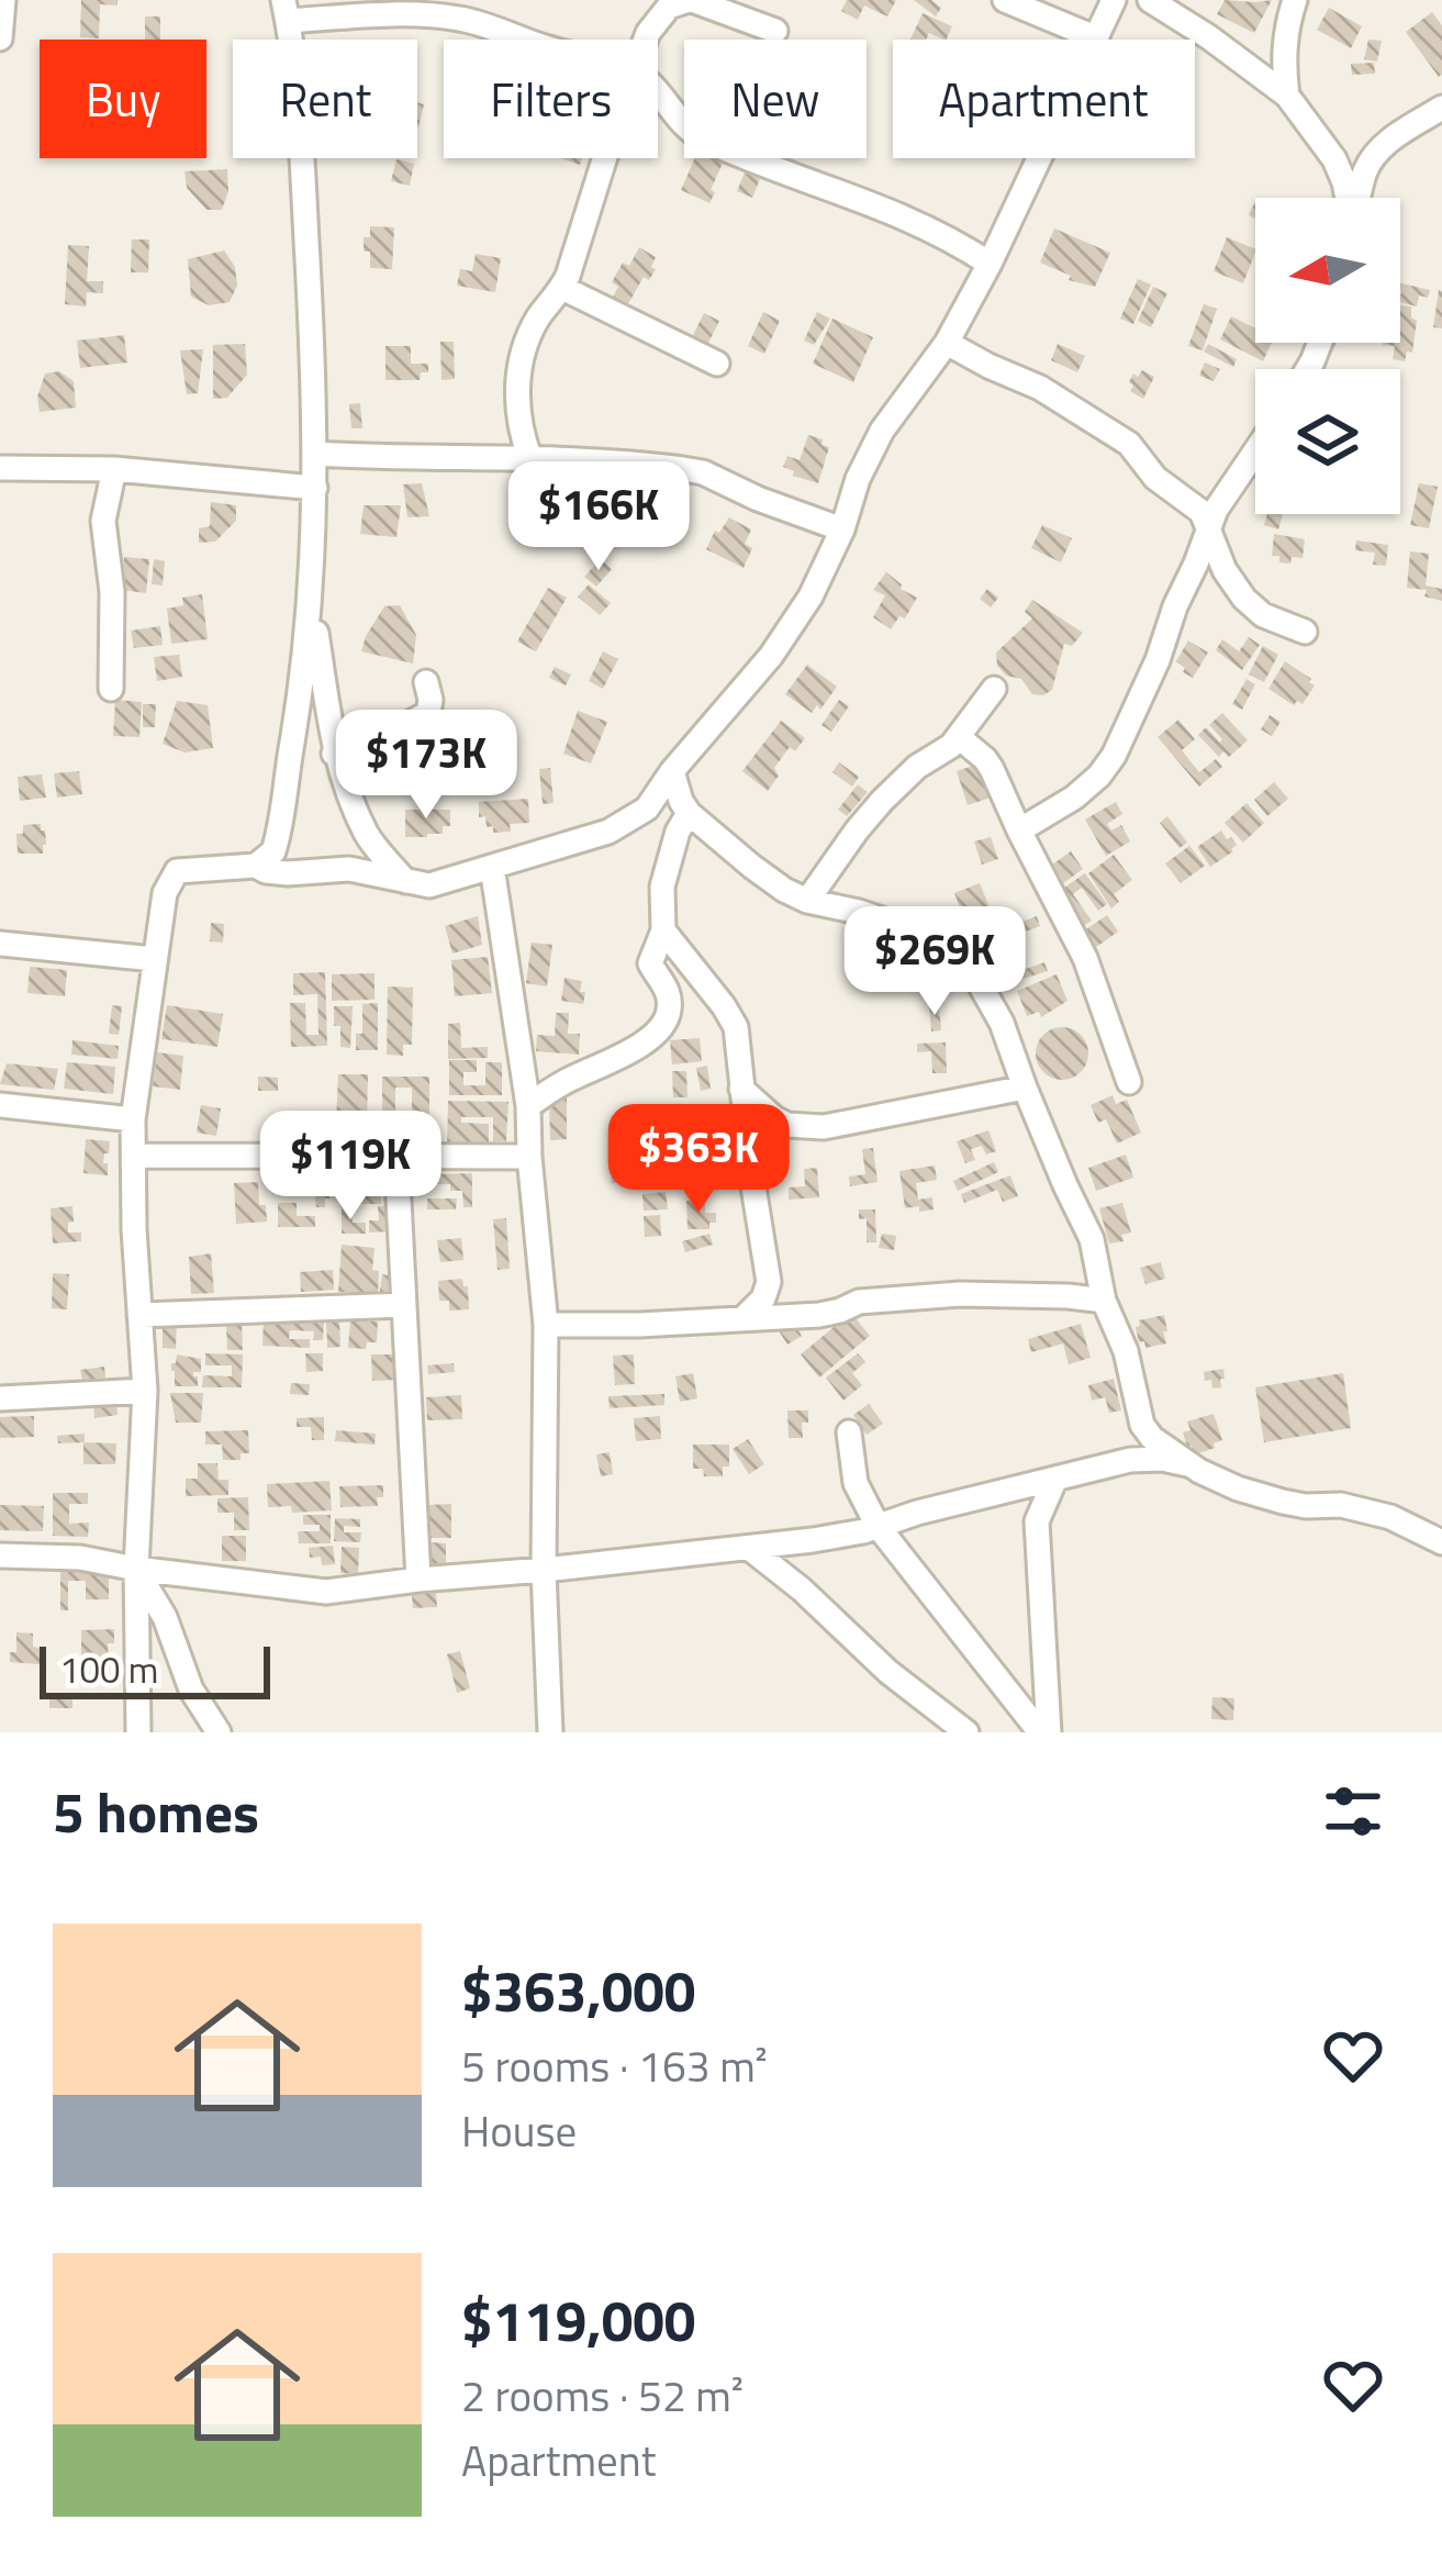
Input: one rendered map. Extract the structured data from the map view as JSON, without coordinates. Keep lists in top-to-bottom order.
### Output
{
  "scale_bar": "100 m",
  "north": "left",
  "page": {
    "chip": [
      "Buy",
      "Rent",
      "Filters",
      "New",
      "Apartment"
    ],
    "price": [
      "$166K",
      "$173K",
      "$269K",
      "$363K",
      "$119K"
    ],
    "scale": "100 m",
    "heading": "5 homes",
    "list": [
      {
        "name": "$363,000",
        "note": "5 rooms · 163 m² · House"
      },
      {
        "name": "$119,000",
        "note": "2 rooms · 52 m² · Apartment"
      }
    ]
  }
}
